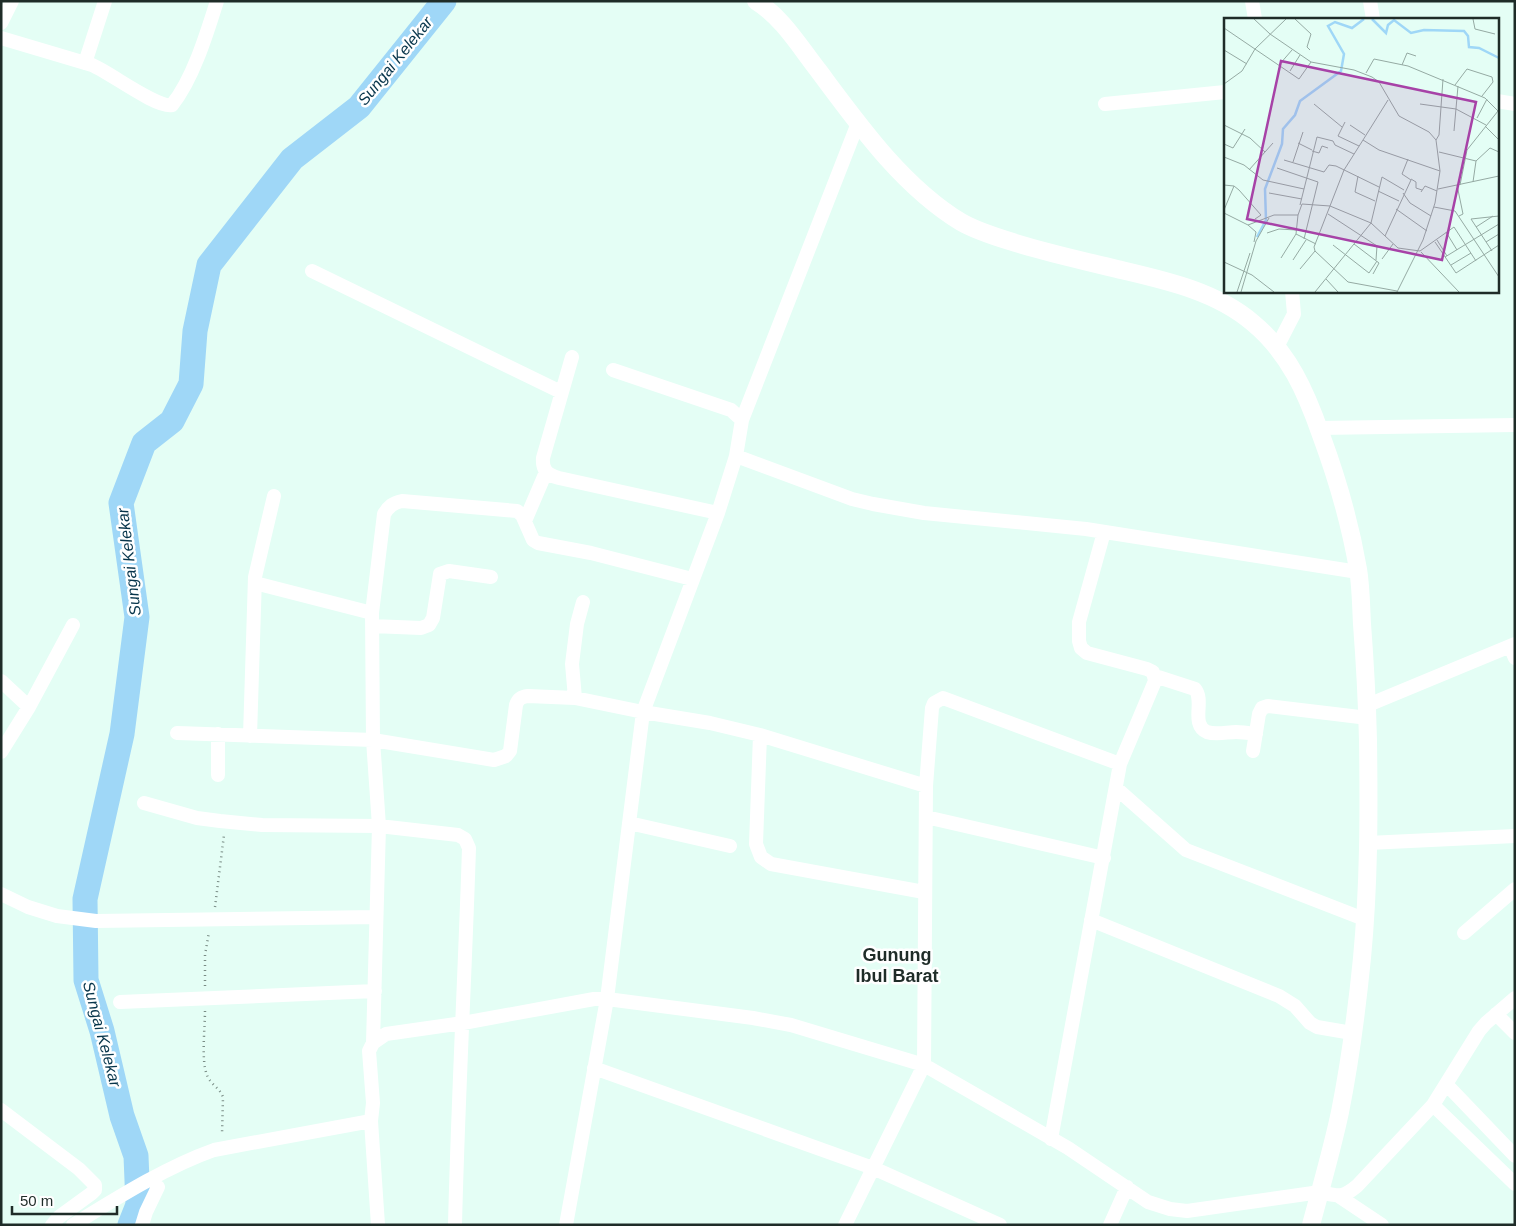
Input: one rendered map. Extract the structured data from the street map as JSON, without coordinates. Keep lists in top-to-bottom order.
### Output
{
  "districts": ["Gunung Ibul Barat"],
  "water": ["Sungai Kelekar"],
  "scale_bar": "50 m"
}
